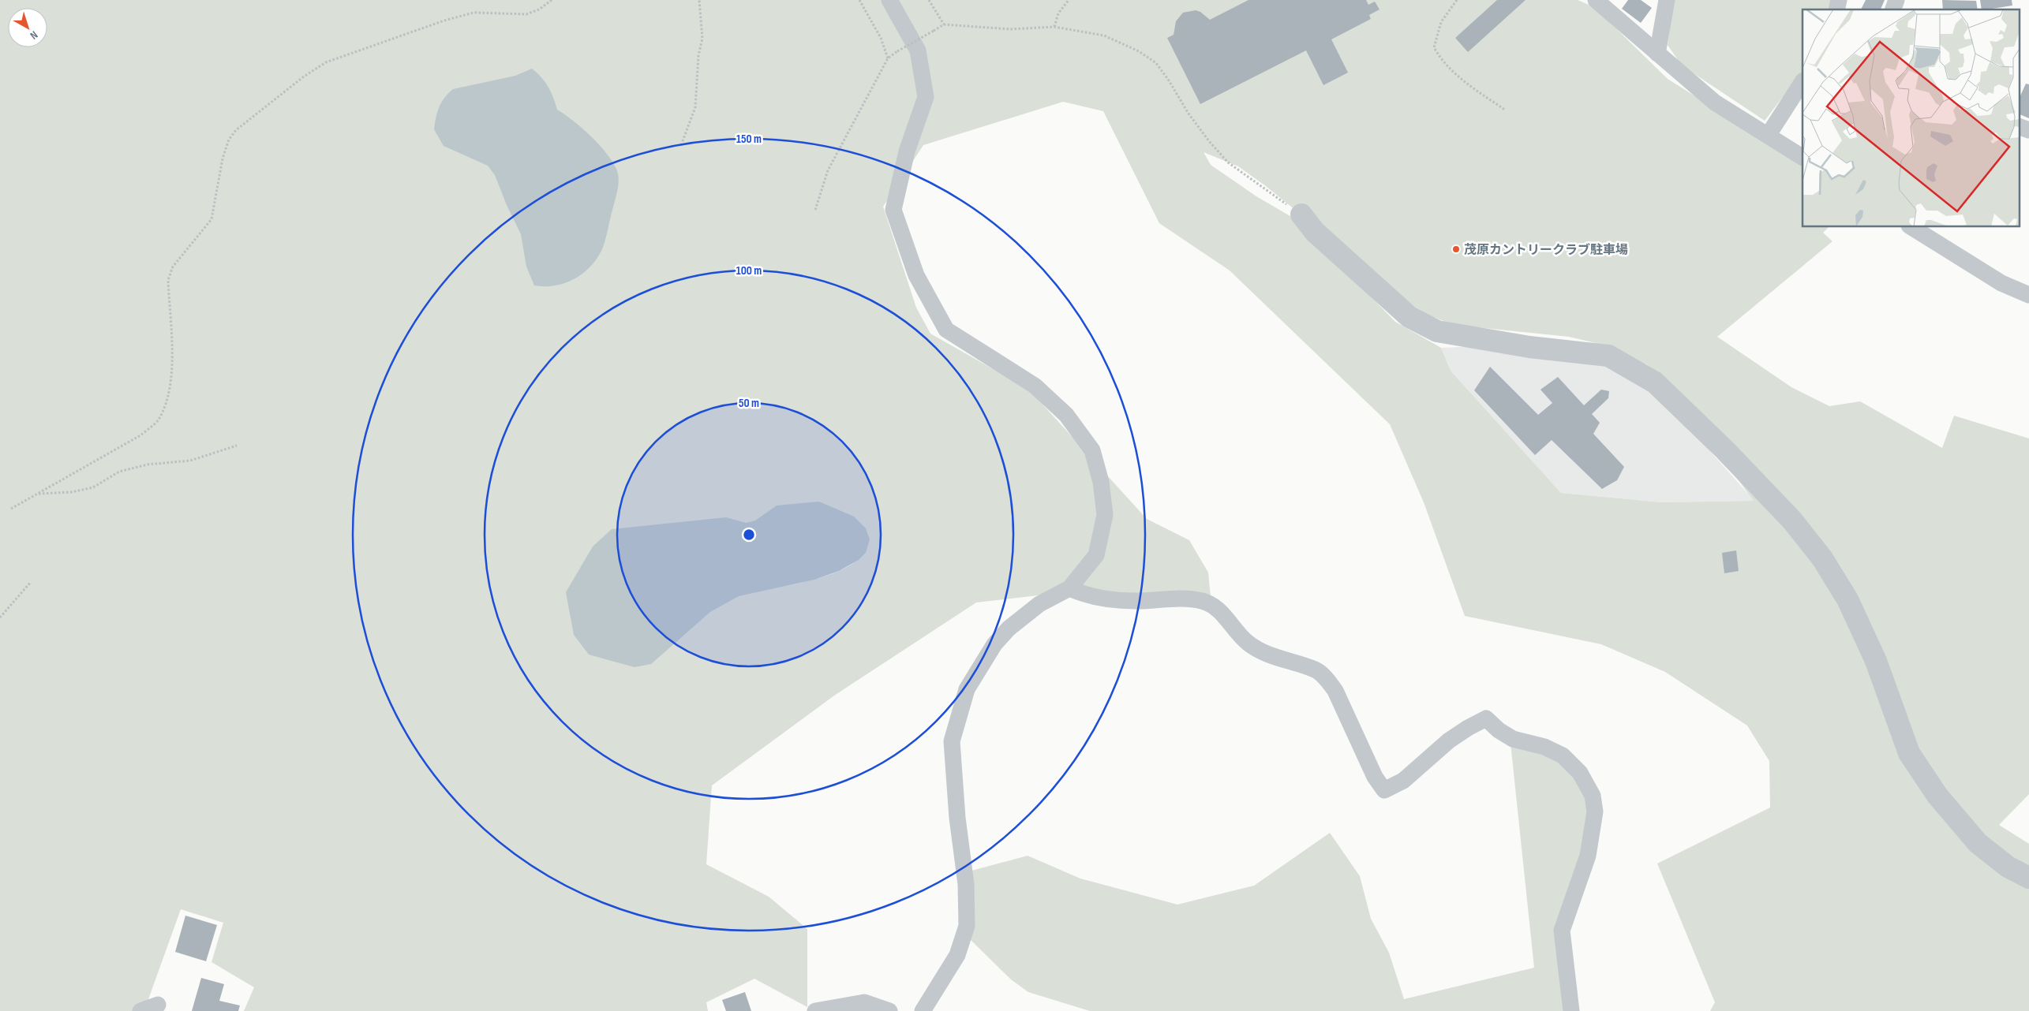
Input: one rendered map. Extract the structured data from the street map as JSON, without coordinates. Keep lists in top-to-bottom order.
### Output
{
  "places": ["茂原カントリークラブ駐車場"],
  "north": "bottom right",
  "rings": ["150 m", "100 m", "50 m"]
}
